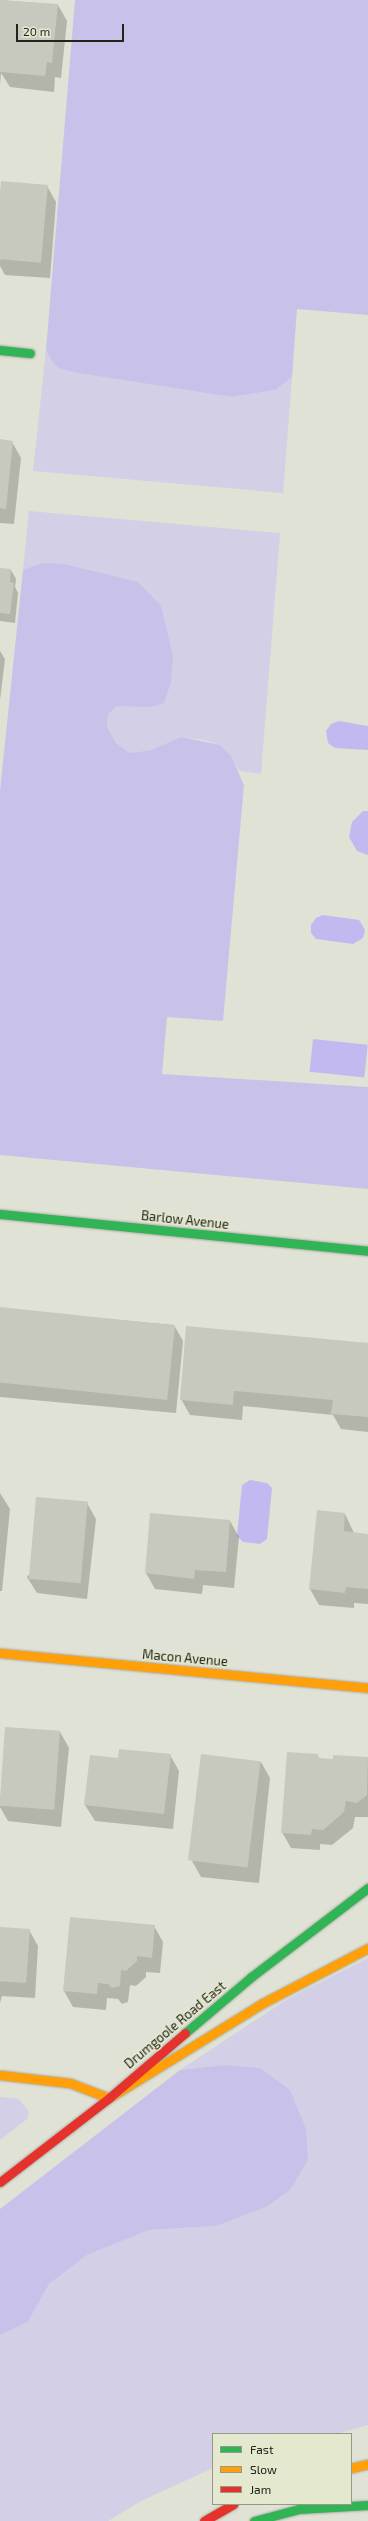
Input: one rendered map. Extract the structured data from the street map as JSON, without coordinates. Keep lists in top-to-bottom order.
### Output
{
  "streets": {
    "main road": ["Barlow Avenue", "Macon Avenue", "Drumgoole Road East"]
  },
  "legend": ["Fast", "Slow", "Jam"],
  "scale_bar": "20 m"
}
